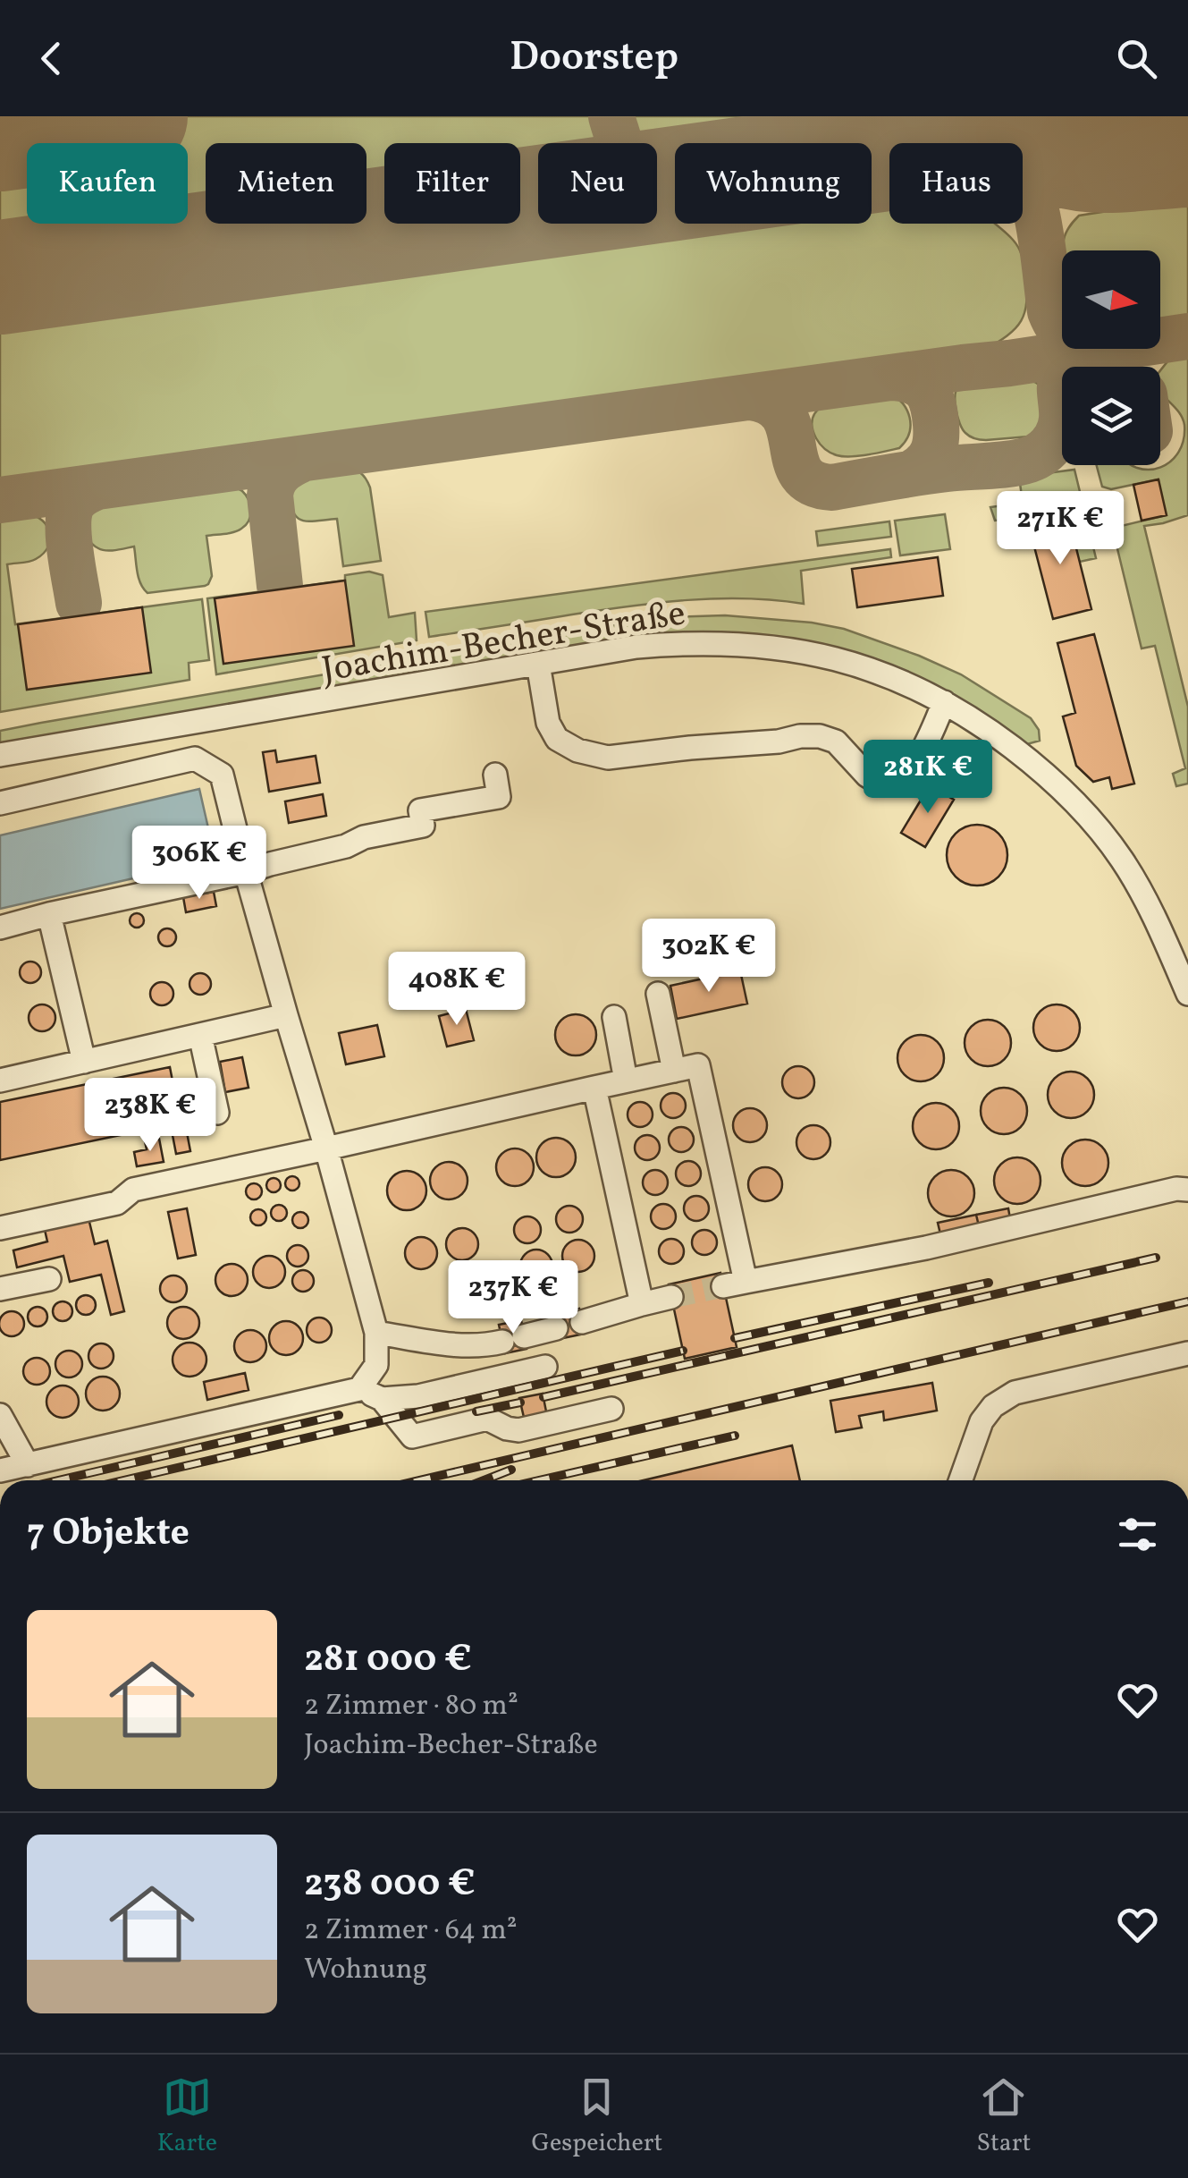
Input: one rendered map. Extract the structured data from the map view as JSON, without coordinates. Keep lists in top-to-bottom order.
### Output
{
  "streets": {
    "street": ["Joachim-Becher-Straße"]
  },
  "north": "right",
  "page": {
    "header": "Doorstep",
    "chip": [
      "Kaufen",
      "Mieten",
      "Filter",
      "Neu",
      "Wohnung",
      "Haus"
    ],
    "price": [
      "271K €",
      "281K €",
      "306K €",
      "302K €",
      "408K €",
      "238K €",
      "237K €"
    ],
    "heading": "7 Objekte",
    "list": [
      {
        "name": "281 000 €",
        "note": "2 Zimmer · 80 m² · Joachim-Becher-Straße"
      },
      {
        "name": "238 000 €",
        "note": "2 Zimmer · 64 m² · Wohnung"
      }
    ],
    "tabs": ["Karte", "Gespeichert", "Start"]
  }
}
